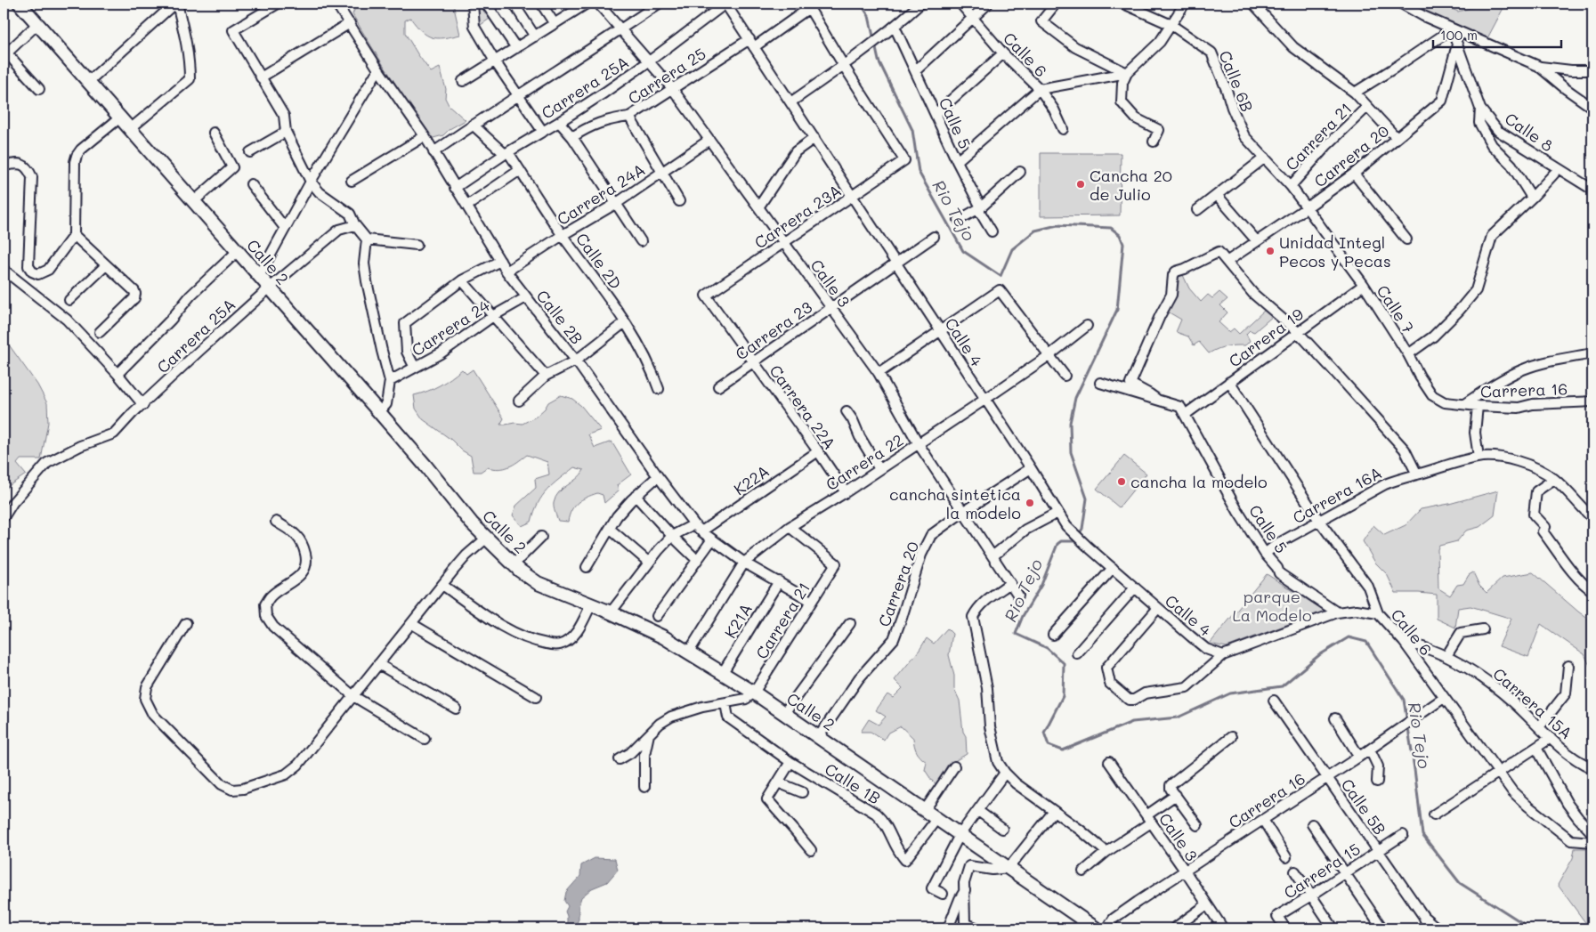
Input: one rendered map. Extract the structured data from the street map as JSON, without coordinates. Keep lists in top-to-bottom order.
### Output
{
  "streets": {
    "street": [
      "Calle 6",
      "Carrera 25",
      "Calle 6B",
      "Carrera 25A",
      "Calle 5",
      "Calle 8",
      "Carrera 21",
      "Carrera 20",
      "Carrera 24A",
      "Carrera 23A",
      "Calle 2D",
      "Calle 2",
      "Calle 3",
      "Calle 7",
      "Calle 2B",
      "Carrera 24",
      "Carrera 23",
      "Carrera 19",
      "Calle 4",
      "Carrera 16",
      "Carrera 22A",
      "Carrera 22",
      "K22A",
      "Carrera 16A",
      "K21A",
      "Carrera 15A",
      "Calle 1B",
      "Calle 5B",
      "Carrera 15"
    ]
  },
  "crossings": [
    ["Calle 6", "Carrera 19"],
    ["Calle 6", "Carrera 16"],
    ["Calle 6", "Carrera 16A"],
    ["Calle 6", "Carrera 15A"],
    ["Carrera 25", "Calle 3"],
    ["Carrera 25", "Calle 4"],
    ["Calle 6B", "Calle 7"],
    ["Carrera 25A", "Calle 2D"],
    ["Carrera 25A", "Calle 2"],
    ["Carrera 25A", "Calle 3"],
    ["Carrera 25A", "Calle 2B"],
    ["Carrera 25A", "Calle 4"],
    ["Calle 5", "Carrera 19"],
    ["Calle 5", "Carrera 16A"],
    ["Calle 8", "Carrera 21"],
    ["Calle 8", "Carrera 20"],
    ["Carrera 21", "Calle 2"],
    ["Carrera 21", "Calle 7"],
    ["Carrera 21", "Calle 2B"],
    ["Carrera 21", "Carrera 22"],
    ["Carrera 20", "Calle 2"],
    ["Carrera 20", "Calle 3"],
    ["Carrera 20", "Calle 7"],
    ["Carrera 20", "Calle 4"],
    ["Carrera 24A", "Calle 2D"],
    ["Carrera 24A", "Calle 3"],
    ["Carrera 24A", "Calle 2B"],
    ["Carrera 23A", "Calle 3"],
    ["Carrera 23A", "Calle 4"],
    ["Carrera 23A", "Carrera 22A"],
    ["Calle 2", "Carrera 22"],
    ["Calle 2", "K21A"],
    ["Calle 2", "Calle 1B"],
    ["Calle 3", "Carrera 23"],
    ["Calle 3", "Carrera 16"],
    ["Calle 3", "Carrera 22"],
    ["Calle 7", "Carrera 19"],
    ["Calle 7", "Carrera 16"],
    ["Calle 2B", "Carrera 24"],
    ["Calle 2B", "Carrera 22"],
    ["Calle 2B", "K22A"],
    ["Calle 2B", "K21A"],
    ["Carrera 23", "Calle 4"],
    ["Carrera 23", "Carrera 22A"],
    ["Calle 4", "Carrera 22"],
    ["Carrera 16", "Calle 5B"],
    ["Carrera 22A", "Carrera 22"],
    ["Carrera 22A", "K22A"],
    ["Calle 5B", "Carrera 15"]
  ],
  "water": ["Rio Tejo"],
  "parks": ["parque La Modelo"],
  "places": [
    "Cancha 20 de Julio",
    "Unidad Integl Pecos y Pecas",
    "cancha la modelo",
    "cancha sintetica la modelo"
  ],
  "scale_bar": "100 m"
}
